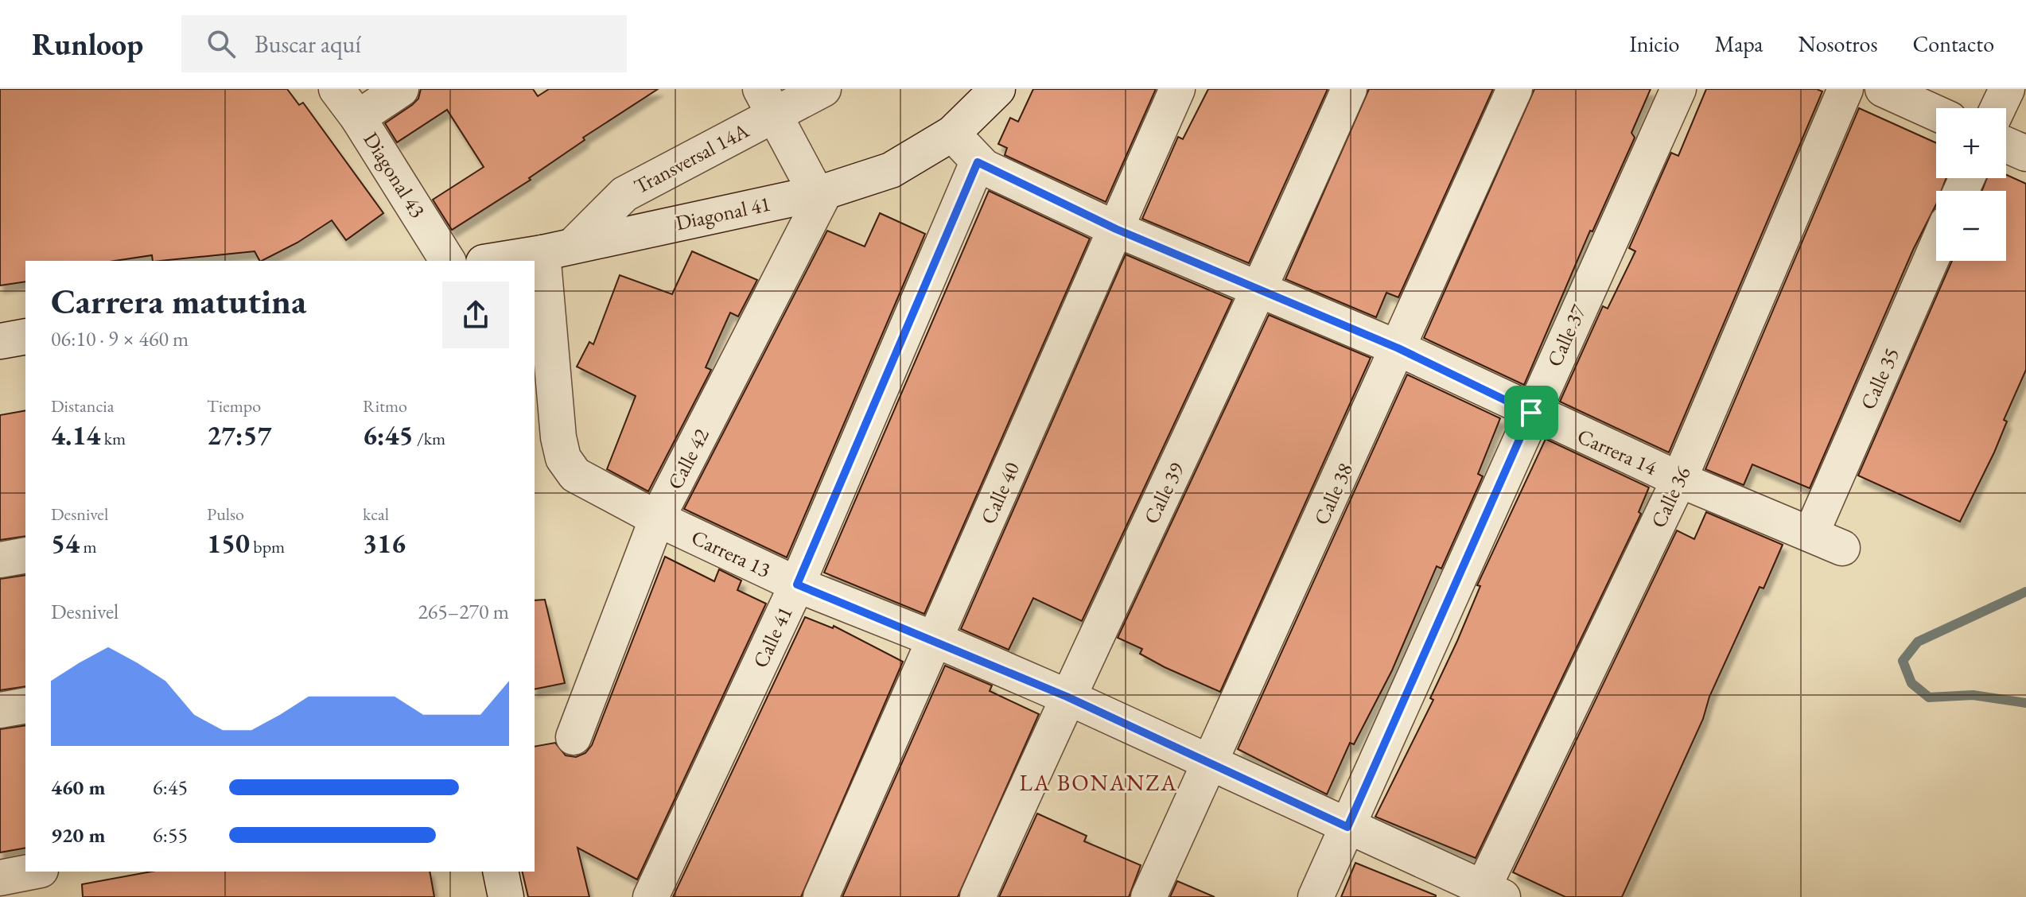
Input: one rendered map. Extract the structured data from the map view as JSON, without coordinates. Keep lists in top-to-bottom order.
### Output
{
  "streets": {
    "street": [
      "Transversal 14A",
      "Diagonal 43",
      "Diagonal 41",
      "Calle 37",
      "Calle 35",
      "Carrera 14",
      "Calle 42",
      "Calle 40",
      "Calle 39",
      "Calle 38",
      "Calle 36",
      "Carrera 13",
      "Calle 41"
    ]
  },
  "crossings": [
    ["Transversal 14A", "Diagonal 41"],
    ["Transversal 14A", "Carrera 13"],
    ["Diagonal 41", "Carrera 14"],
    ["Diagonal 41", "Calle 42"],
    ["Diagonal 41", "Carrera 13"],
    ["Calle 37", "Carrera 14"],
    ["Calle 37", "Carrera 13"],
    ["Calle 35", "Carrera 14"],
    ["Carrera 14", "Calle 40"],
    ["Carrera 14", "Calle 39"],
    ["Carrera 14", "Calle 38"],
    ["Carrera 14", "Calle 36"],
    ["Carrera 14", "Calle 41"],
    ["Calle 42", "Carrera 13"],
    ["Calle 40", "Carrera 13"],
    ["Calle 39", "Carrera 13"],
    ["Calle 38", "Carrera 13"],
    ["Calle 36", "Carrera 13"],
    ["Carrera 13", "Calle 41"]
  ],
  "districts": ["LA BONANZA"],
  "page": {
    "header": "Runloop",
    "search": "Buscar aquí",
    "nav": [
      "Inicio",
      "Mapa",
      "Nosotros",
      "Contacto"
    ],
    "map_buttons": ["+", "−"],
    "heading": ["Carrera matutina", "06:10 · 9 × 460 m"],
    "stats": [
      ["Distancia", "4.14 km"],
      ["Tiempo", "27:57"],
      ["Ritmo", "6:45 /km"],
      ["Desnivel", "54 m"],
      ["Pulso", "150 bpm"],
      ["kcal", "316"]
    ],
    "chart": ["Desnivel", "265–270 m"],
    "list": [
      {
        "name": "460 m",
        "note": "6:45"
      },
      {
        "name": "920 m",
        "note": "6:55"
      }
    ]
  }
}
